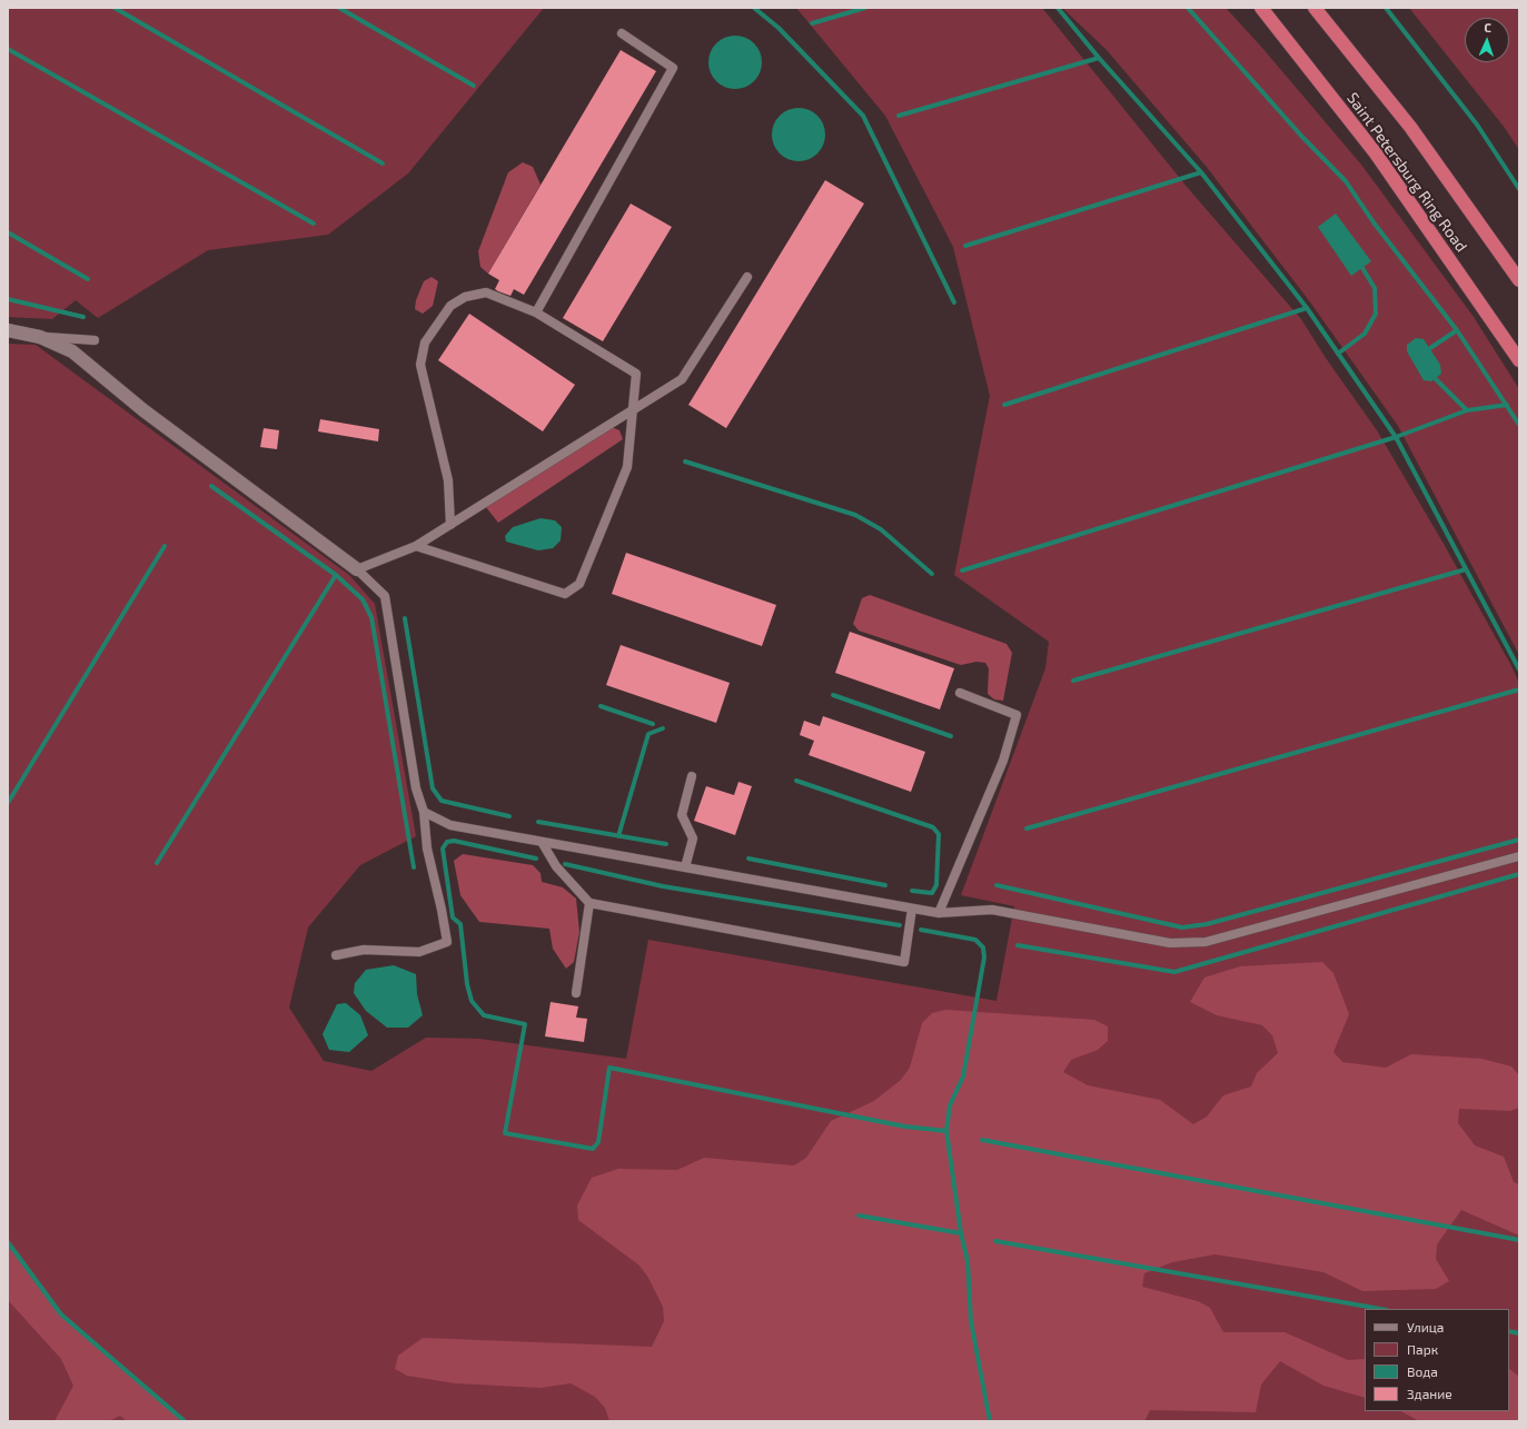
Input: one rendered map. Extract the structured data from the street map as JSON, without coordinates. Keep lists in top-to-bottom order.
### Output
{
  "streets": {
    "highway": ["Saint Petersburg Ring Road"]
  },
  "legend": [
    "Улица",
    "Парк",
    "Вода",
    "Здание"
  ],
  "north": "top"
}
